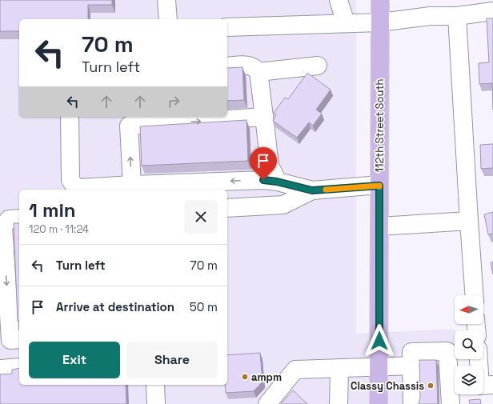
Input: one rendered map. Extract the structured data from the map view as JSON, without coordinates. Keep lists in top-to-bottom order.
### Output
{
  "streets": {
    "main road": ["112th Street South"]
  },
  "places": ["ampm", "Classy Chassis"],
  "north": "left",
  "page": {
    "turn": ["70 m", "Turn left"],
    "heading": ["1 min", "120 m · 11:24"],
    "list": [
      {
        "name": "Turn left",
        "value": "70 m"
      },
      {
        "name": "Arrive at destination",
        "value": "50 m"
      }
    ],
    "buttons": ["Exit", "Share"]
  }
}
